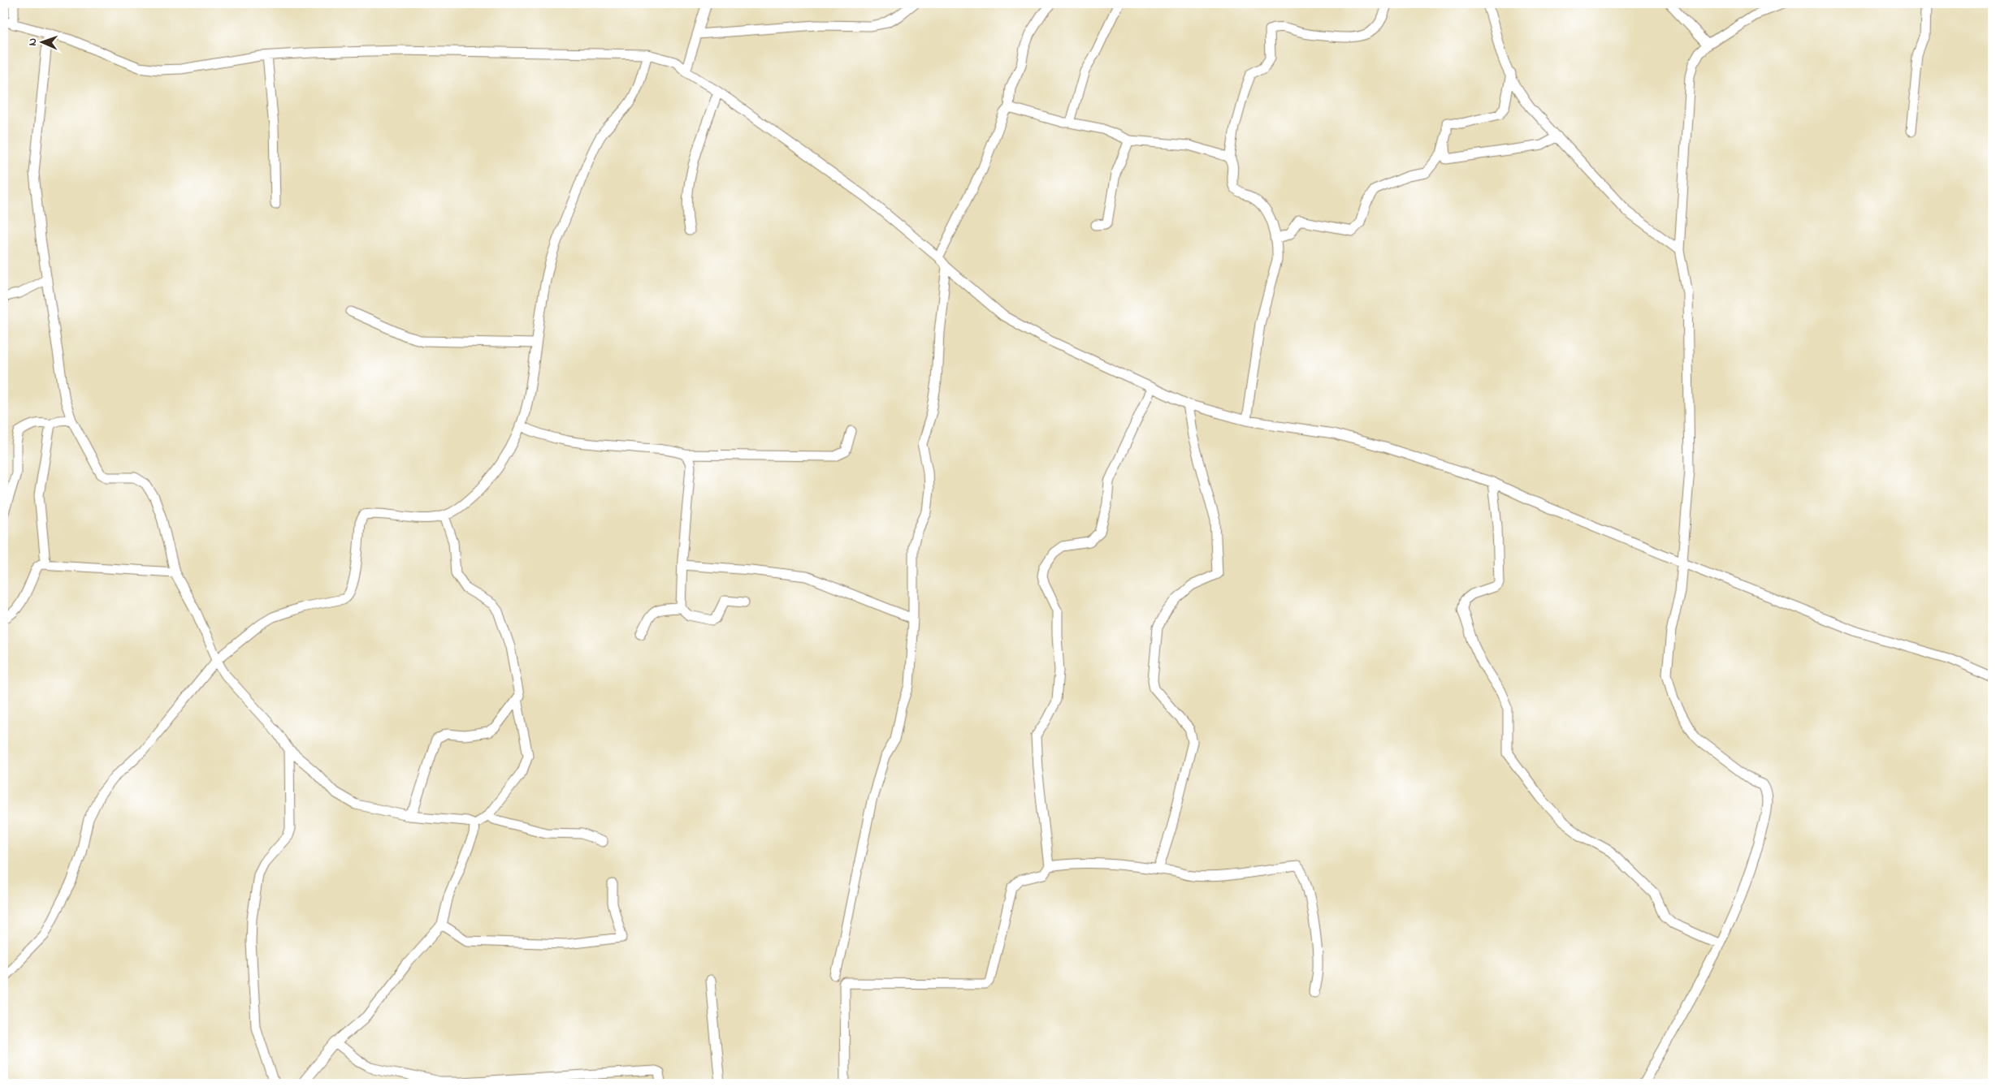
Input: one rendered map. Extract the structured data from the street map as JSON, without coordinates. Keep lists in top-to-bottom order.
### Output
{
  "north": "left"
}
